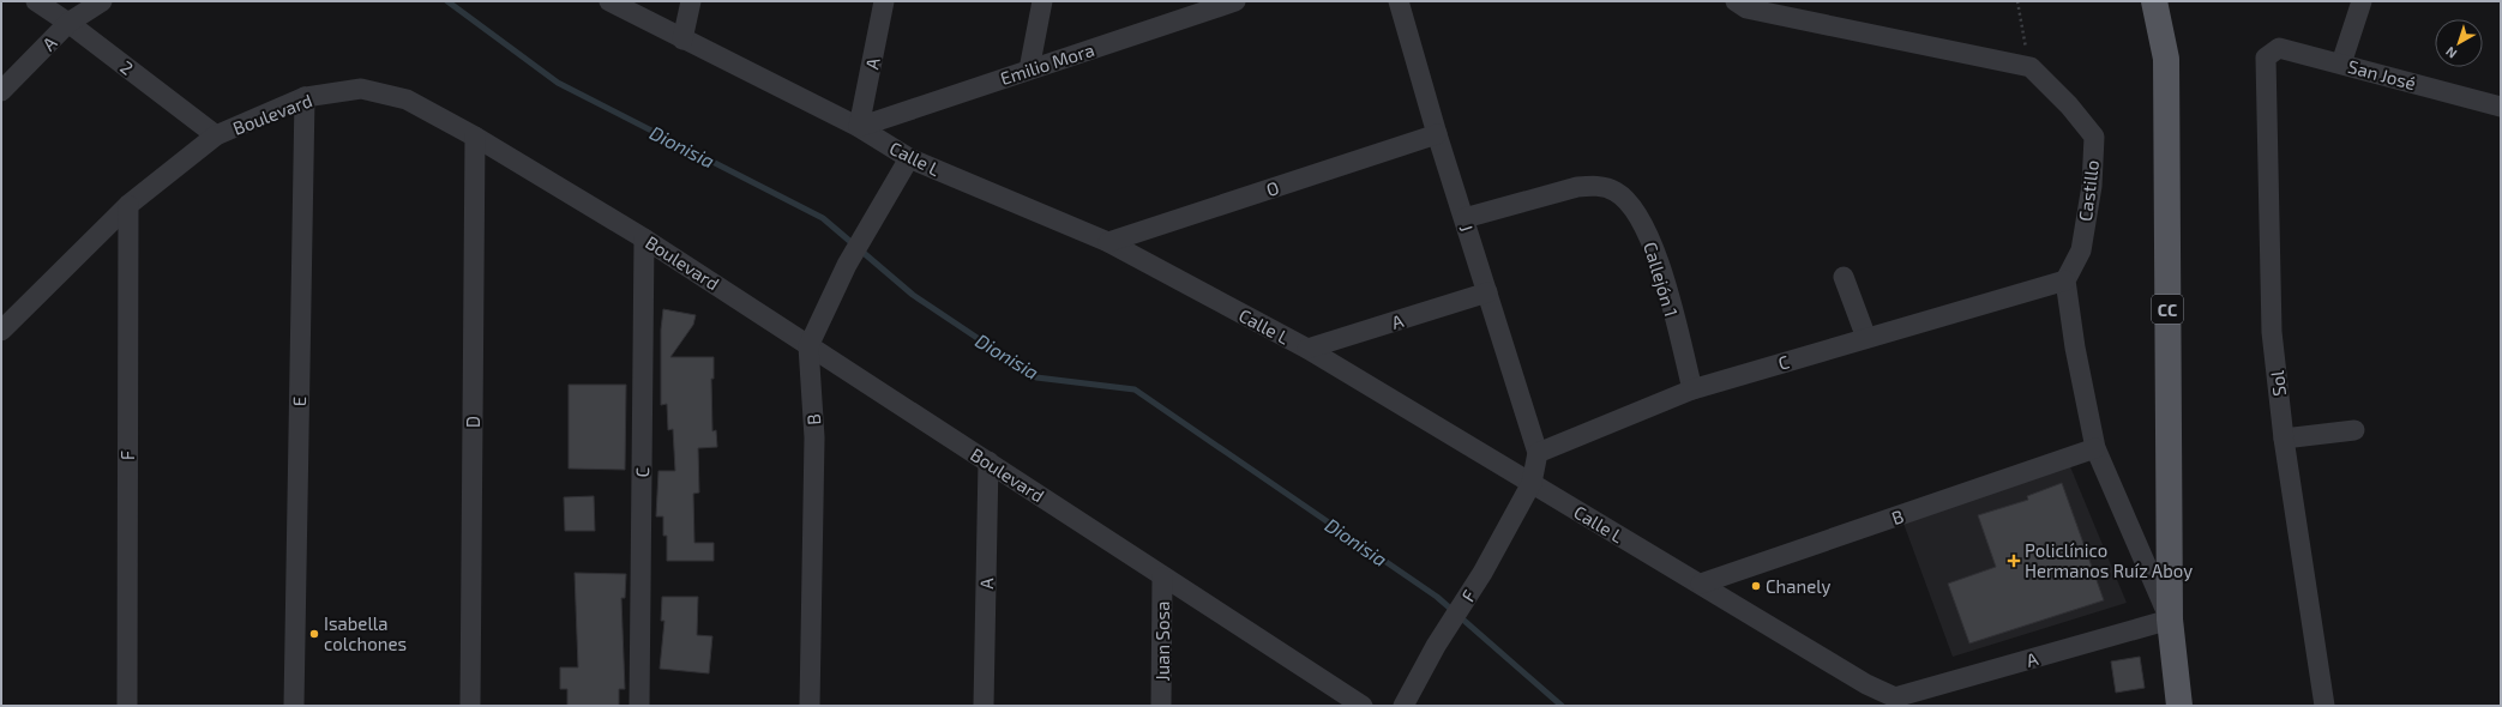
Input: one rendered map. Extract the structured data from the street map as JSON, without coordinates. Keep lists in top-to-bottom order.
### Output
{
  "streets": {
    "main road": ["CC"],
    "street": [
      "A",
      "Emilio Mora",
      "2",
      "San José",
      "Boulevard",
      "Calle L",
      "O",
      "Castillo",
      "J",
      "Callejón 1",
      "C",
      "Sol",
      "E",
      "B",
      "D",
      "F",
      "Juan Sosa"
    ]
  },
  "crossings": [
    ["A", "Emilio Mora"],
    ["A", "2"],
    ["A", "Boulevard"],
    ["A", "Calle L"],
    ["A", "J"],
    ["A", "CC"],
    ["Emilio Mora", "Calle L"],
    ["2", "Boulevard"],
    ["San José", "Sol"],
    ["Boulevard", "C"],
    ["Boulevard", "E"],
    ["Boulevard", "B"],
    ["Boulevard", "D"],
    ["Boulevard", "F"],
    ["Boulevard", "Juan Sosa"],
    ["Calle L", "O"],
    ["Calle L", "B"],
    ["Calle L", "F"],
    ["O", "J"],
    ["Castillo", "C"],
    ["J", "Callejón 1"],
    ["J", "C"],
    ["Callejón 1", "C"]
  ],
  "water": ["Dionisia"],
  "places": {
    "health": ["Policlínico Hermanos Ruíz Aboy"],
    "other": ["Chanely", "Isabella colchones"]
  },
  "north": "bottom left"
}
